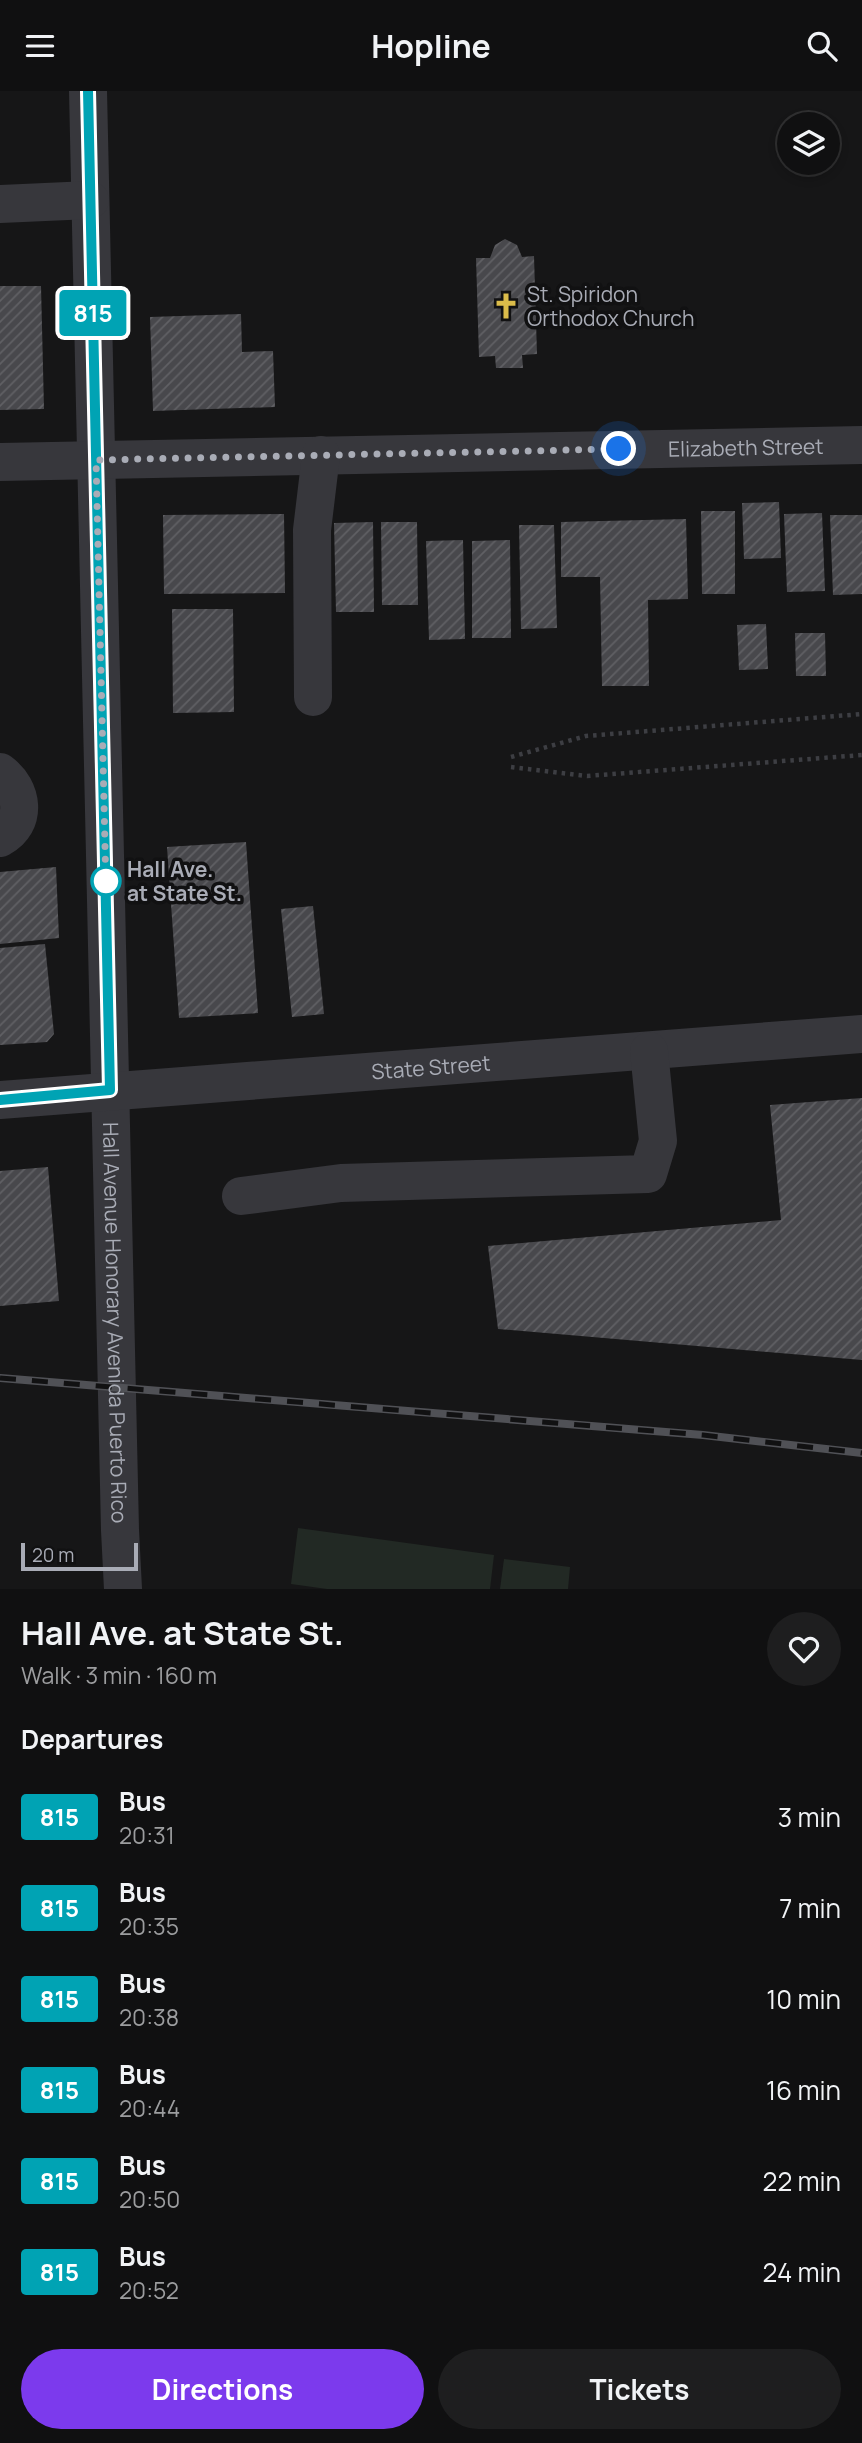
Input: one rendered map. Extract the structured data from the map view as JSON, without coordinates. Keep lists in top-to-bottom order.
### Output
{
  "streets": {
    "street": ["Elizabeth Street", "State Street", "Hall Avenue Honorary Avenida Puerto Rico"]
  },
  "crossings": [
    ["Elizabeth Street", "Hall Avenue Honorary Avenida Puerto Rico"],
    ["State Street", "Hall Avenue Honorary Avenida Puerto Rico"]
  ],
  "places": {
    "church": ["St. Spiridon Orthodox Church"],
    "other": ["Hall Ave. at State St."]
  },
  "lines": ["bus line 815"],
  "scale_bar": "20 m",
  "page": {
    "header": "Hopline",
    "on_map": "815",
    "scale": "20 m",
    "heading": [
      ["Hall Ave. at State St.", "Walk · 3 min · 160 m"],
      "Departures"
    ],
    "list": [
      {
        "mark": "815",
        "name": "Bus",
        "note": "20:31",
        "value": "3 min"
      },
      {
        "mark": "815",
        "name": "Bus",
        "note": "20:35",
        "value": "7 min"
      },
      {
        "mark": "815",
        "name": "Bus",
        "note": "20:38",
        "value": "10 min"
      },
      {
        "mark": "815",
        "name": "Bus",
        "note": "20:44",
        "value": "16 min"
      },
      {
        "mark": "815",
        "name": "Bus",
        "note": "20:50",
        "value": "22 min"
      },
      {
        "mark": "815",
        "name": "Bus",
        "note": "20:52",
        "value": "24 min"
      }
    ],
    "buttons": ["Directions", "Tickets"]
  }
}
